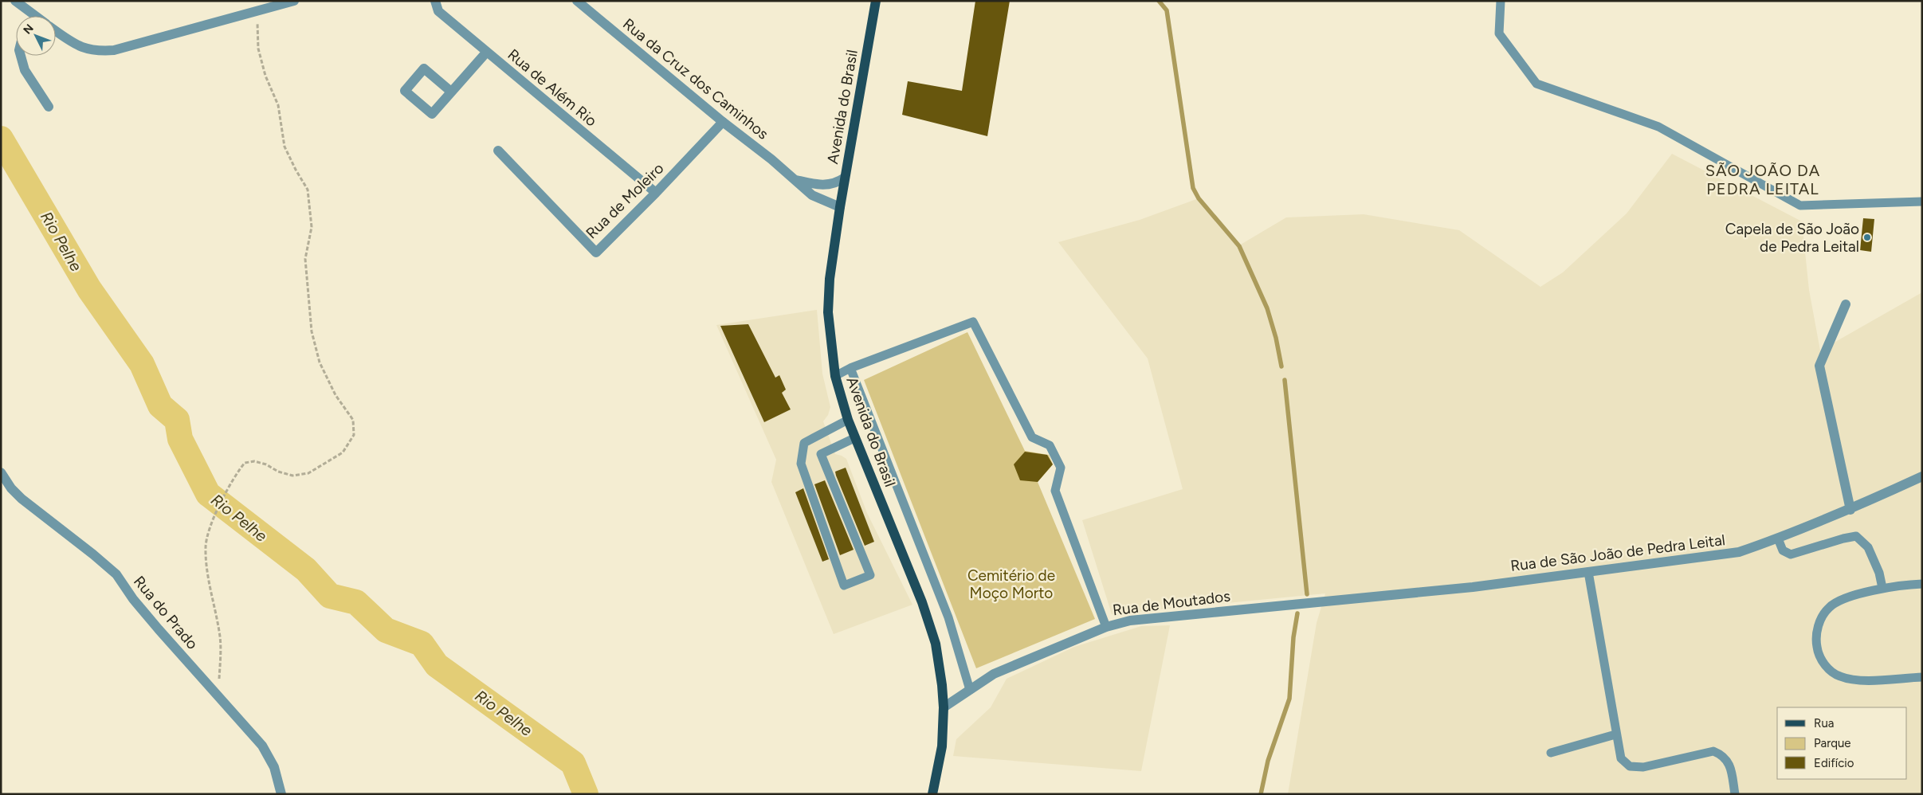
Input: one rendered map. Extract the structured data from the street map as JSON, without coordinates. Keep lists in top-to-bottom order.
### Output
{
  "streets": {
    "main road": ["Avenida do Brasil"],
    "street": [
      "Rua da Cruz dos Caminhos",
      "Rua de Além Rio",
      "Rua de Moleiro",
      "Rua de São João de Pedra Leital",
      "Rua de Moutados",
      "Rua do Prado"
    ]
  },
  "crossings": [
    ["Rua da Cruz dos Caminhos", "Avenida do Brasil"],
    ["Rua da Cruz dos Caminhos", "Rua de Moleiro"],
    ["Rua de Além Rio", "Rua de Moleiro"],
    ["Avenida do Brasil", "Rua de Moutados"],
    ["Rua de São João de Pedra Leital", "Rua de Moutados"]
  ],
  "districts": ["SÃO JOÃO DA PEDRA LEITAL"],
  "water": ["Rio Pelhe"],
  "parks": ["Cemitério de Moço Morto"],
  "places": ["Capela de São João de Pedra Leital"],
  "legend": ["Rua", "Parque", "Edifício"],
  "north": "top left"
}
